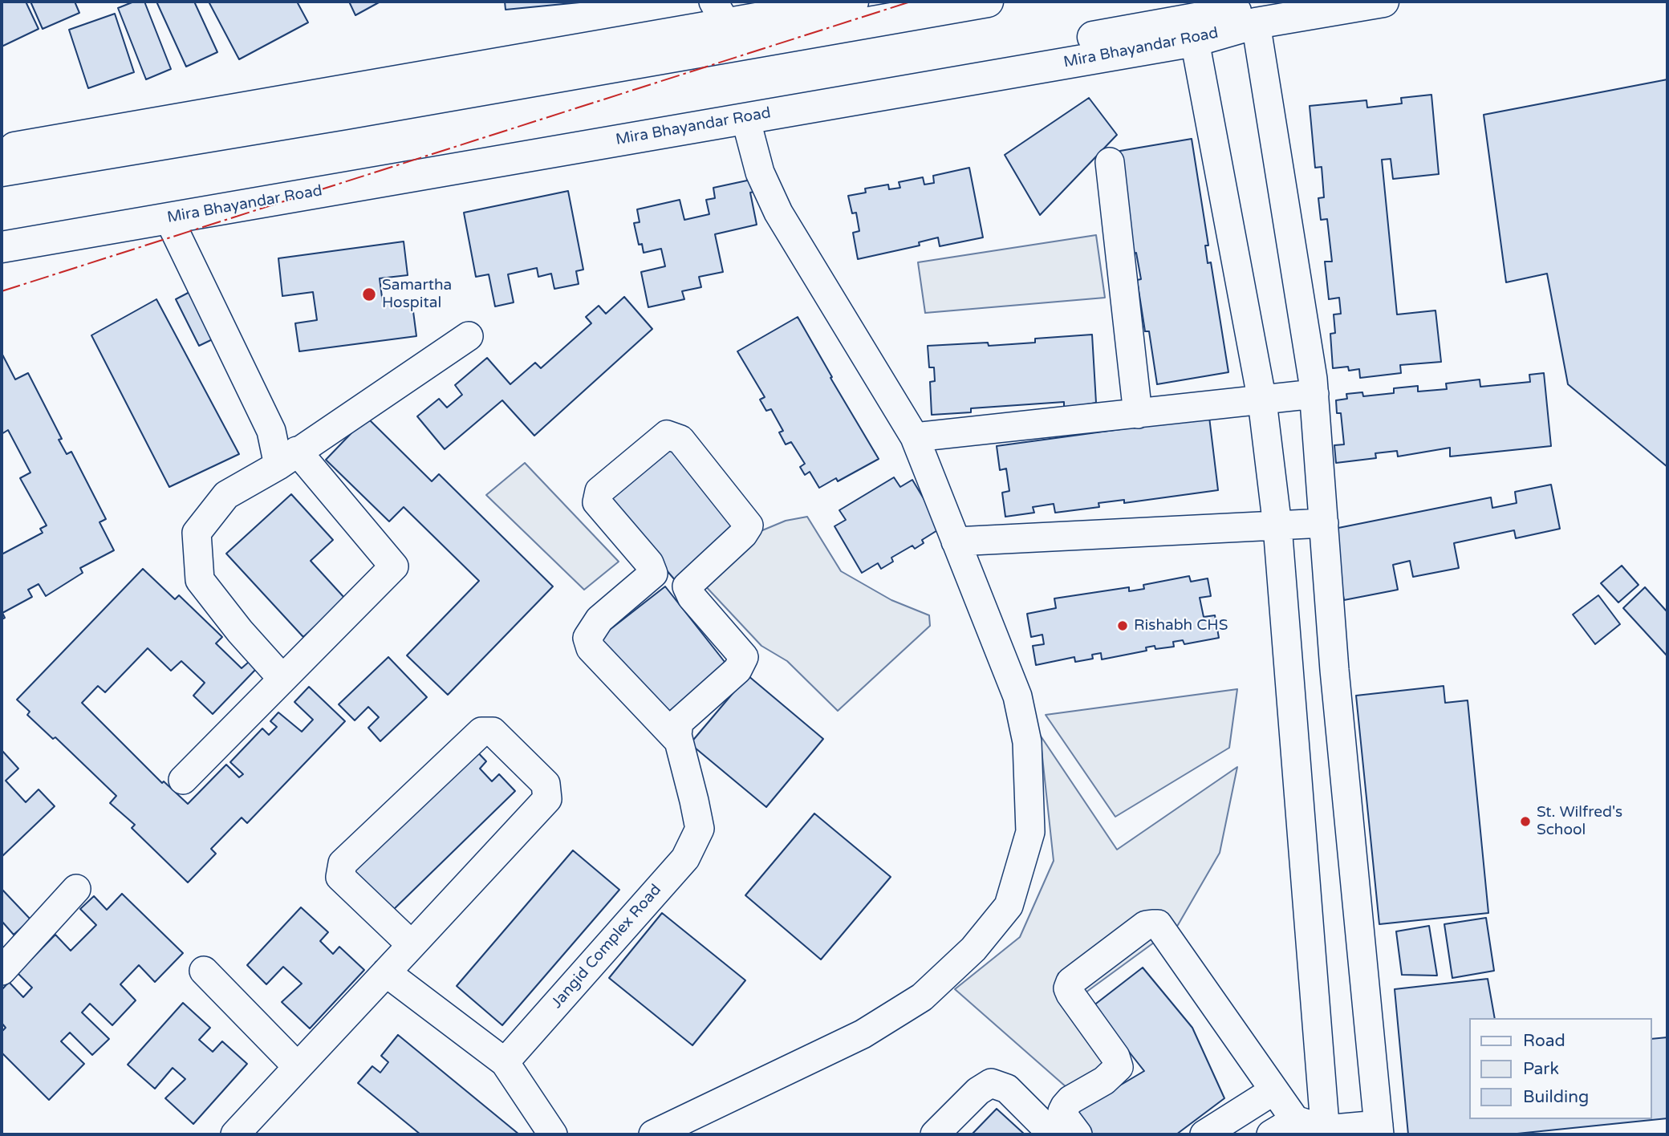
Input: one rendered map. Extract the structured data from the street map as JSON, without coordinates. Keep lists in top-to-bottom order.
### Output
{
  "streets": {
    "main road": ["Mira Bhayandar Road"],
    "street": ["Jangid Complex Road"]
  },
  "places": ["Samartha Hospital", "Rishabh CHS", "St. Wilfred's School"],
  "legend": ["Road", "Park", "Building"]
}
